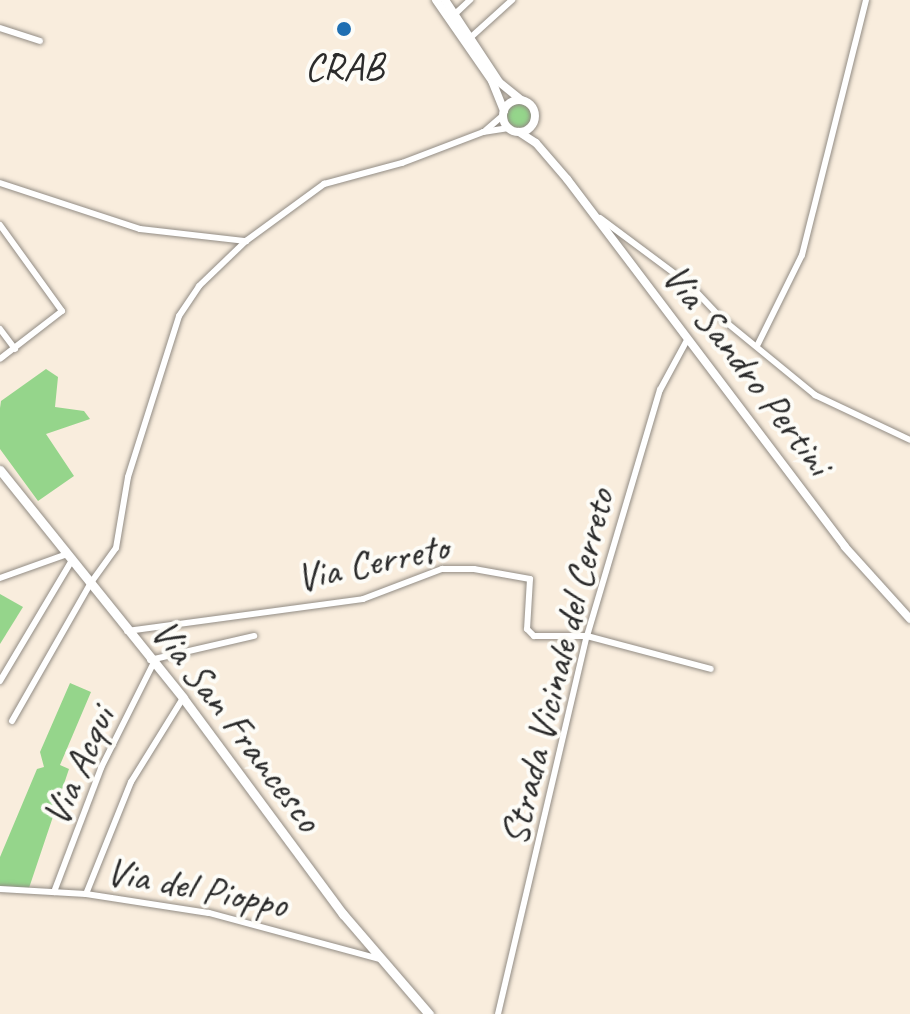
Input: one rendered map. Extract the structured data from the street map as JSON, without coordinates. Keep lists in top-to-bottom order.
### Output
{
  "streets": {
    "main road": ["Via Sandro Pertini", "Via San Francesco"],
    "street": [
      "Via Cerreto",
      "Strada Vicinale del Cerreto",
      "Via Acqui",
      "Via del Pioppo"
    ]
  },
  "crossings": [
    ["Via Sandro Pertini", "Strada Vicinale del Cerreto"],
    ["Via Cerreto", "Strada Vicinale del Cerreto"],
    ["Via Cerreto", "Via San Francesco"],
    ["Via San Francesco", "Via Acqui"],
    ["Via San Francesco", "Via del Pioppo"],
    ["Via Acqui", "Via del Pioppo"]
  ],
  "places": ["CRAB"]
}
